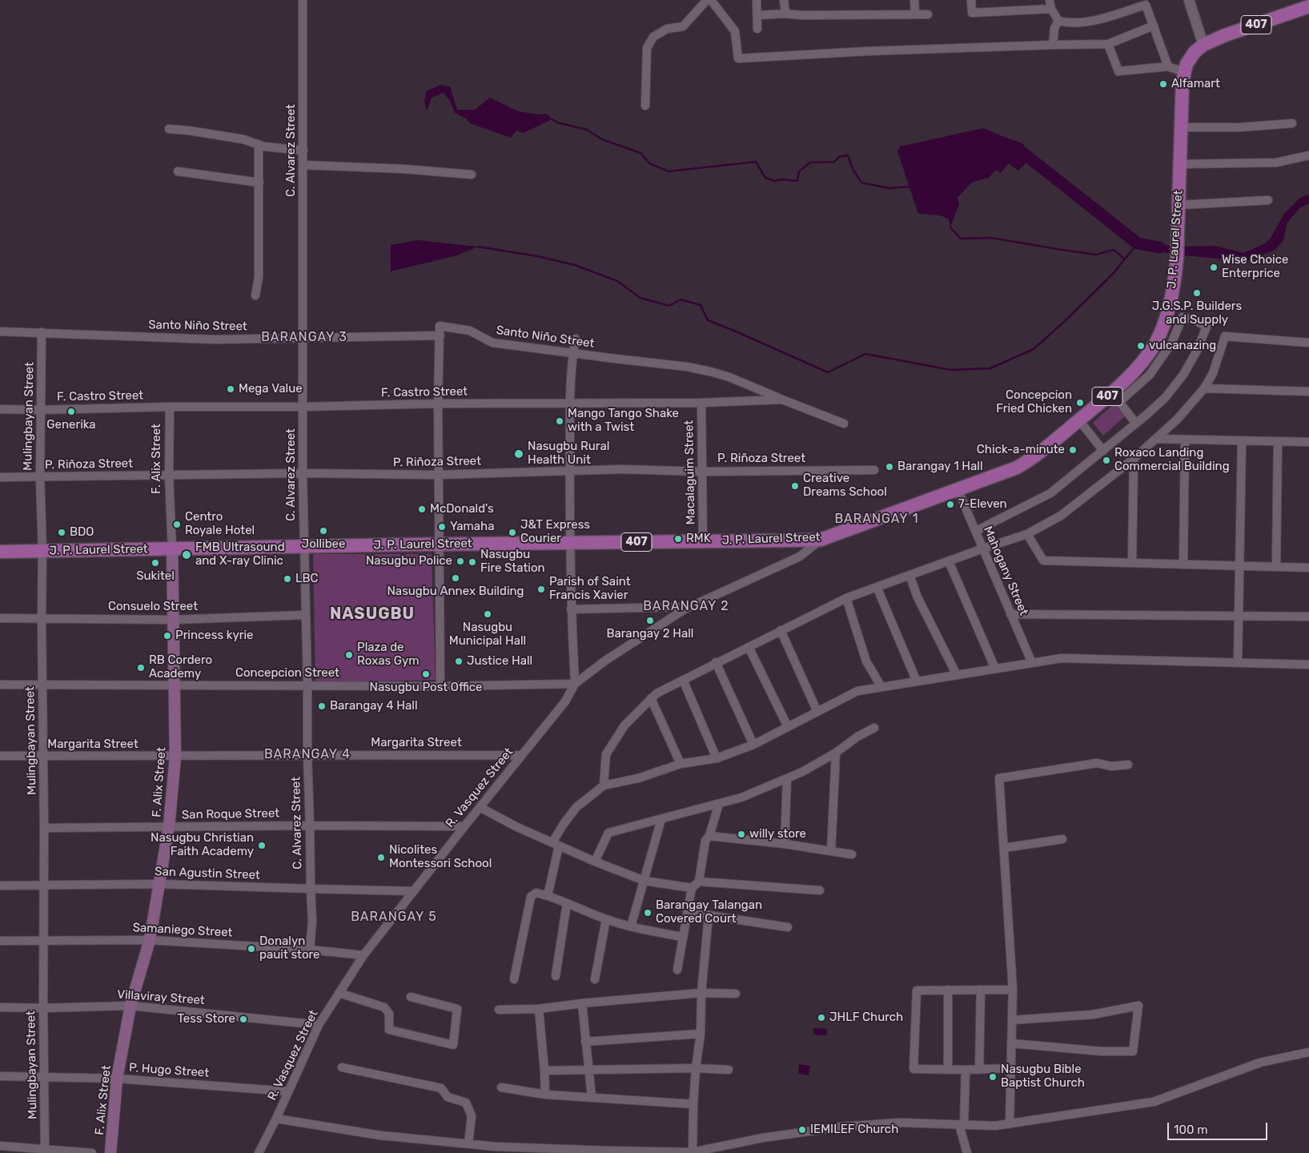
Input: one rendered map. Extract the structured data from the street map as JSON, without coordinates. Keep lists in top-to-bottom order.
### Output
{
  "streets": {
    "main road": ["407", "J. P. Laurel Street", "F. Alix Street"],
    "street": [
      "C. Alvarez Street",
      "Santo Niño Street",
      "F. Castro Street",
      "Mulingbayan Street",
      "P. Riñoza Street",
      "Macalaguim Street",
      "Mahogany Street",
      "Consuelo Street",
      "Concepcion Street",
      "Margarita Street",
      "R. Vasquez Street",
      "San Roque Street",
      "San Agustin Street",
      "Samaniego Street",
      "Villaviray Street",
      "P. Hugo Street"
    ]
  },
  "crossings": [
    ["C. Alvarez Street", "J. P. Laurel Street"],
    ["C. Alvarez Street", "Santo Niño Street"],
    ["C. Alvarez Street", "F. Castro Street"],
    ["C. Alvarez Street", "P. Riñoza Street"],
    ["C. Alvarez Street", "Consuelo Street"],
    ["C. Alvarez Street", "Concepcion Street"],
    ["C. Alvarez Street", "Margarita Street"],
    ["C. Alvarez Street", "San Roque Street"],
    ["C. Alvarez Street", "San Agustin Street"],
    ["C. Alvarez Street", "Samaniego Street"],
    ["J. P. Laurel Street", "Mulingbayan Street"],
    ["J. P. Laurel Street", "F. Alix Street"],
    ["J. P. Laurel Street", "Macalaguim Street"],
    ["J. P. Laurel Street", "Mahogany Street"],
    ["J. P. Laurel Street", "R. Vasquez Street"],
    ["Santo Niño Street", "F. Castro Street"],
    ["Santo Niño Street", "Mulingbayan Street"],
    ["F. Castro Street", "Mulingbayan Street"],
    ["F. Castro Street", "F. Alix Street"],
    ["F. Castro Street", "Macalaguim Street"],
    ["Mulingbayan Street", "P. Riñoza Street"],
    ["Mulingbayan Street", "Consuelo Street"],
    ["Mulingbayan Street", "Concepcion Street"],
    ["Mulingbayan Street", "Margarita Street"],
    ["Mulingbayan Street", "San Roque Street"],
    ["Mulingbayan Street", "San Agustin Street"],
    ["Mulingbayan Street", "Samaniego Street"],
    ["Mulingbayan Street", "Villaviray Street"],
    ["Mulingbayan Street", "P. Hugo Street"],
    ["F. Alix Street", "P. Riñoza Street"],
    ["F. Alix Street", "Consuelo Street"],
    ["F. Alix Street", "Concepcion Street"],
    ["F. Alix Street", "Margarita Street"],
    ["F. Alix Street", "San Roque Street"],
    ["F. Alix Street", "San Agustin Street"],
    ["F. Alix Street", "Samaniego Street"],
    ["F. Alix Street", "Villaviray Street"],
    ["F. Alix Street", "P. Hugo Street"],
    ["P. Riñoza Street", "Macalaguim Street"],
    ["Concepcion Street", "R. Vasquez Street"],
    ["Margarita Street", "R. Vasquez Street"],
    ["R. Vasquez Street", "San Roque Street"],
    ["R. Vasquez Street", "San Agustin Street"],
    ["R. Vasquez Street", "Samaniego Street"],
    ["R. Vasquez Street", "Villaviray Street"],
    ["R. Vasquez Street", "P. Hugo Street"]
  ],
  "districts": [
    "BARANGAY 3",
    "BARANGAY 1",
    "BARANGAY 2",
    "NASUGBU",
    "BARANGAY 4",
    "BARANGAY 5"
  ],
  "places": [
    "Alfamart",
    "Wise Choice Enterprice",
    "J.G.S.P. Builders and Supply",
    "vulcanazing",
    "Mega Value",
    "Concepcion Fried Chicken",
    "Generika",
    "Mango Tango Shake with a Twist",
    "Chick-a-minute",
    "Nasugbu Rural Health Unit",
    "Roxaco Landing Commercial Building",
    "Barangay 1 Hall",
    "Creative Dreams School",
    "7-Eleven",
    "McDonald's",
    "Centro Royale Hotel",
    "Yamaha",
    "Jollibee",
    "BDO",
    "J&T Express Courier",
    "RMK",
    "FMB Ultrasound and X-ray Clinic",
    "Nasugbu Police",
    "Nasugbu Fire Station",
    "Sukitel",
    "Nasugbu Annex Building",
    "LBC",
    "Parish of Saint Francis Xavier",
    "Nasugbu Municipal Hall",
    "Barangay 2 Hall",
    "Princess kyrie",
    "Plaza de Roxas Gym",
    "Justice Hall",
    "RB Cordero Academy",
    "Nasugbu Post Office",
    "Barangay 4 Hall",
    "willy store",
    "Nasugbu Christian Faith Academy",
    "Nicolites Montessori School",
    "Barangay Talangan Covered Court",
    "Donalyn pauit store",
    "JHLF Church",
    "Tess Store",
    "Nasugbu Bible Baptist Church",
    "IEMILEF Church"
  ],
  "scale_bar": "100 m"
}
